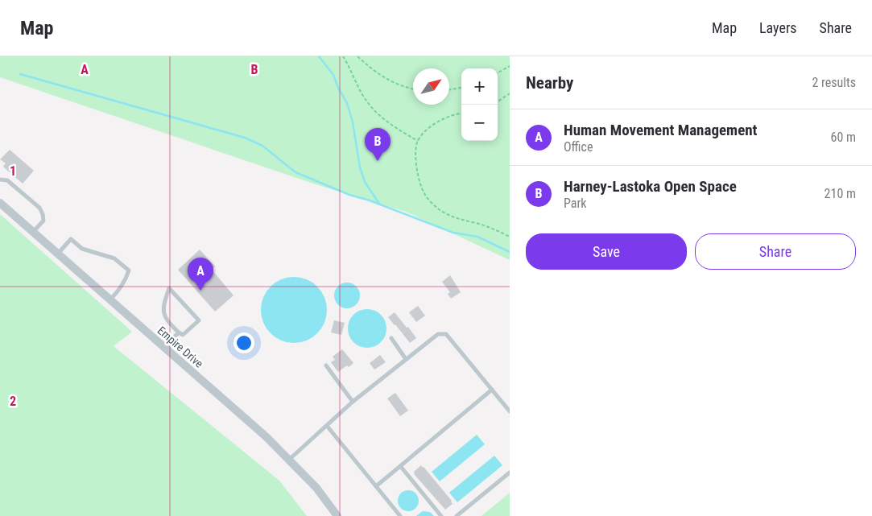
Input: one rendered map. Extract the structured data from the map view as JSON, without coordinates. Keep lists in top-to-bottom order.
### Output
{
  "streets": {
    "street": ["Empire Drive"]
  },
  "north": "top right",
  "page": {
    "header": "Map",
    "nav": ["Map", "Layers", "Share"],
    "heading": ["Nearby", "2 results"],
    "map_buttons": ["+", "−"],
    "list": [
      {
        "mark": "A",
        "name": "Human Movement Management",
        "note": "Office",
        "value": "60 m"
      },
      {
        "mark": "B",
        "name": "Harney-Lastoka Open Space",
        "note": "Park",
        "value": "210 m"
      }
    ],
    "pins": ["B", "A"],
    "buttons": ["Save", "Share"]
  },
  "grid": {
    "columns": ["A", "B"],
    "rows": ["1", "2"]
  }
}
